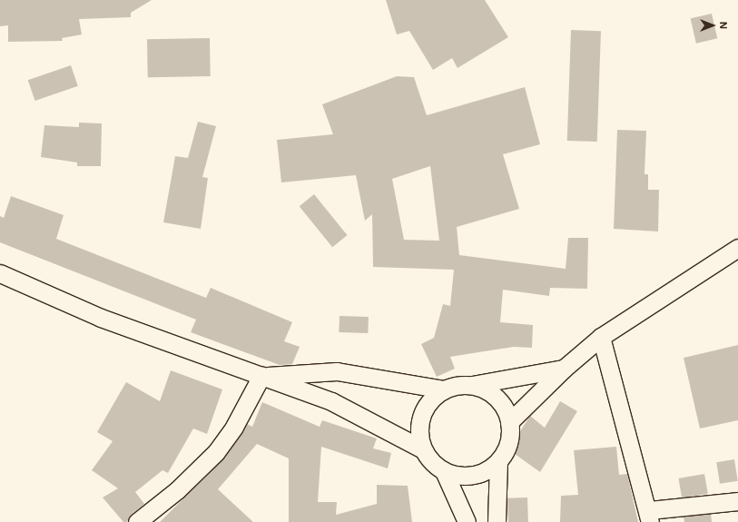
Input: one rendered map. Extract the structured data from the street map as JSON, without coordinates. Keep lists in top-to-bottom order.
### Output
{
  "north": "right"
}
